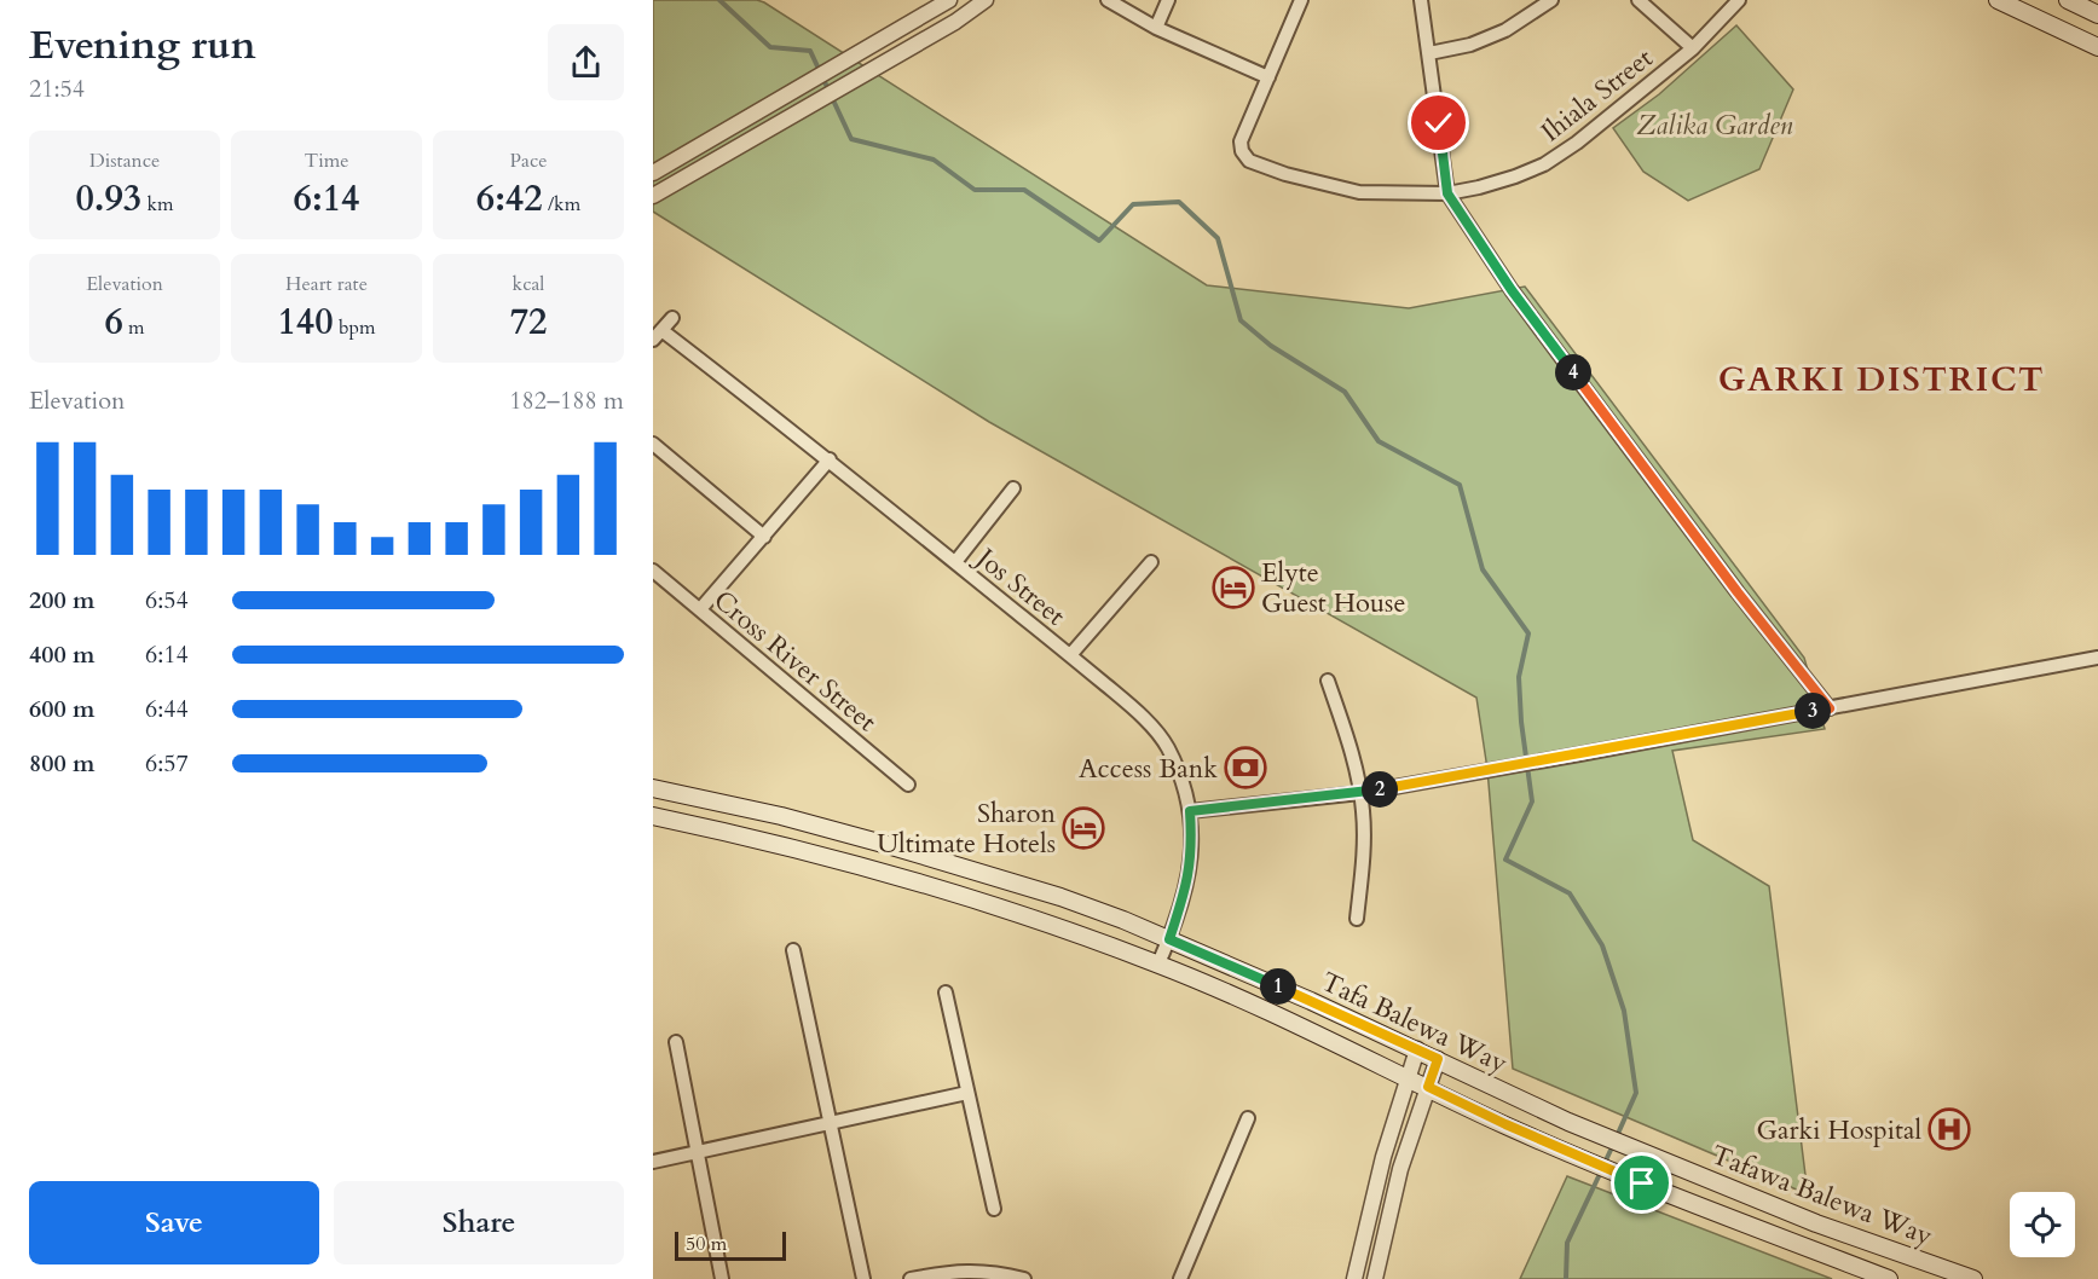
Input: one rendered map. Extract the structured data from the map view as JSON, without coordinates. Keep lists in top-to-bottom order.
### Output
{
  "streets": {
    "main road": ["Tafa Balewa Way", "Tafawa Balewa Way"],
    "street": ["Ihiala Street", "Jos Street", "Cross River Street"]
  },
  "crossings": [
    ["Jos Street", "Tafa Balewa Way"],
    ["Tafa Balewa Way", "Tafawa Balewa Way"]
  ],
  "districts": ["GARKI DISTRICT"],
  "parks": ["Zalika Garden"],
  "places": {
    "hotel": ["Elyte Guest House", "Sharon Ultimate Hotels"],
    "bank": ["Access Bank"],
    "hospital": ["Garki Hospital"]
  },
  "scale_bar": "50 m",
  "page": {
    "heading": ["Evening run", "21:54"],
    "stats": [
      ["Distance", "0.93 km"],
      ["Time", "6:14"],
      ["Pace", "6:42 /km"],
      ["Elevation", "6 m"],
      ["Heart rate", "140 bpm"],
      ["kcal", "72"]
    ],
    "pins": [
      "4",
      "3",
      "2",
      "1"
    ],
    "chart": ["Elevation", "182–188 m"],
    "list": [
      {
        "name": "200 m",
        "note": "6:54"
      },
      {
        "name": "400 m",
        "note": "6:14"
      },
      {
        "name": "600 m",
        "note": "6:44"
      },
      {
        "name": "800 m",
        "note": "6:57"
      }
    ],
    "buttons": ["Save", "Share"],
    "scale": "50 m"
  }
}
